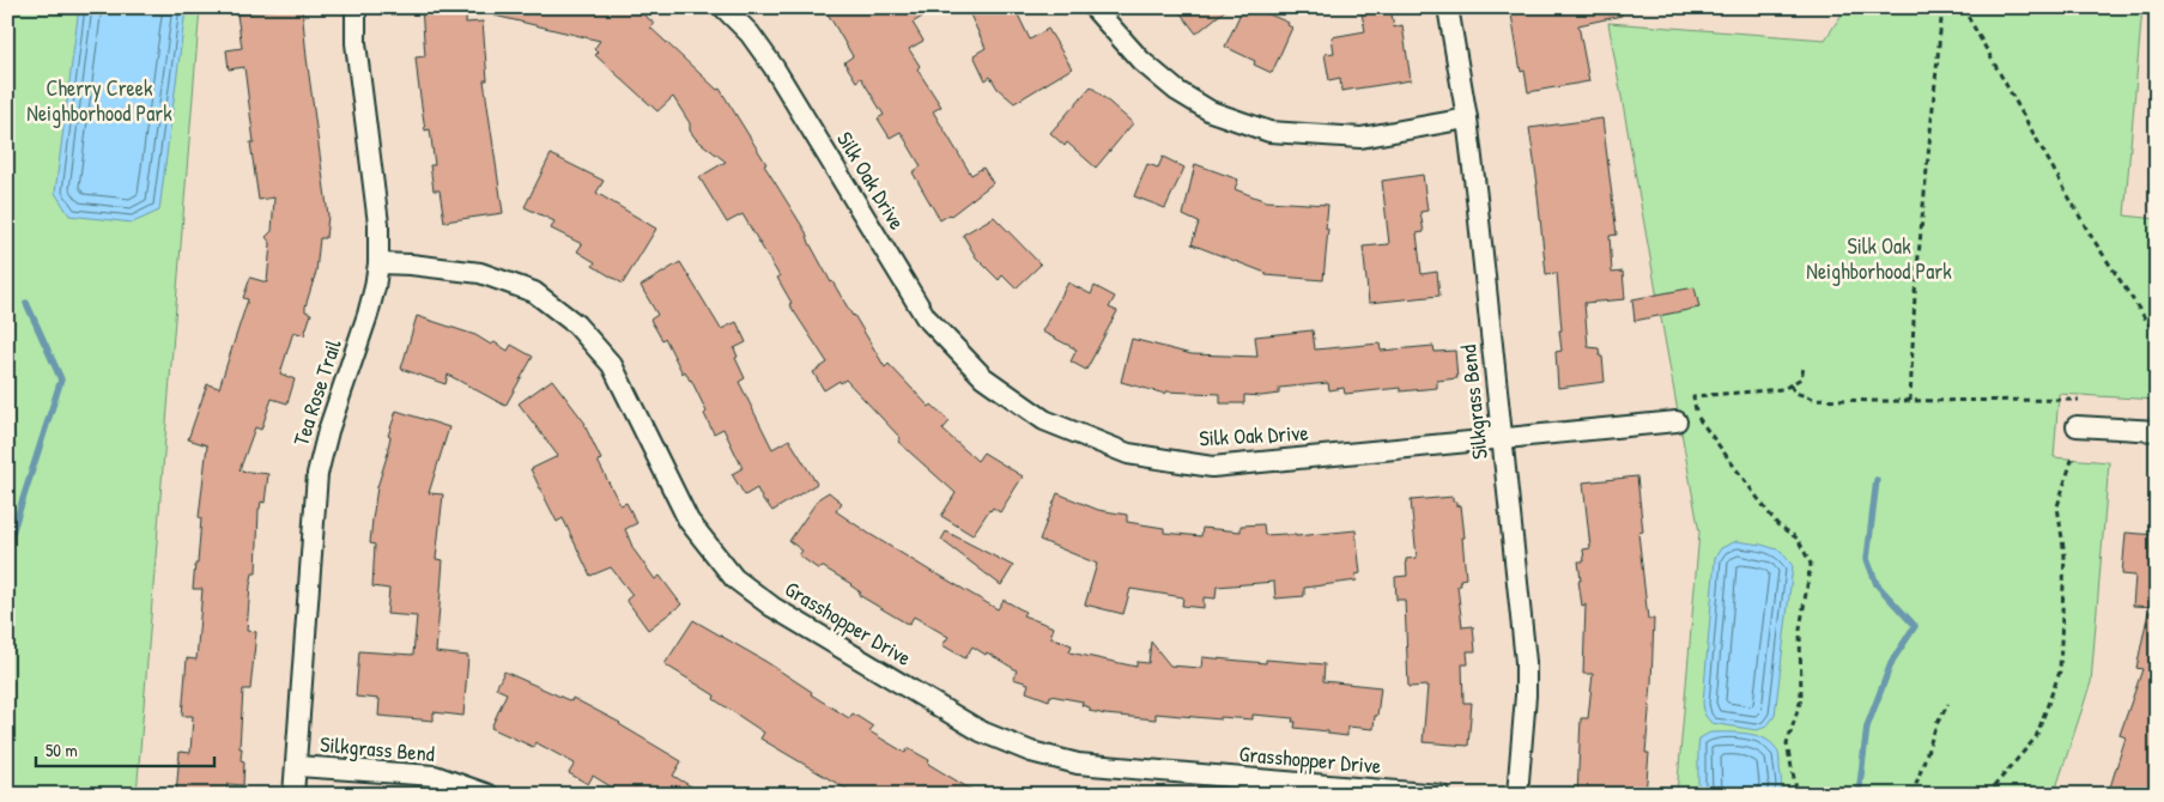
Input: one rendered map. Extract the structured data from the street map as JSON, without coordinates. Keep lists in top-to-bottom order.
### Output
{
  "streets": {
    "street": [
      "Silk Oak Drive",
      "Tea Rose Trail",
      "Silkgrass Bend",
      "Grasshopper Drive"
    ]
  },
  "crossings": [
    ["Silk Oak Drive", "Silkgrass Bend"],
    ["Tea Rose Trail", "Silkgrass Bend"],
    ["Tea Rose Trail", "Grasshopper Drive"]
  ],
  "parks": ["Cherry Creek Neighborhood Park", "Silk Oak Neighborhood Park"],
  "scale_bar": "50 m"
}
